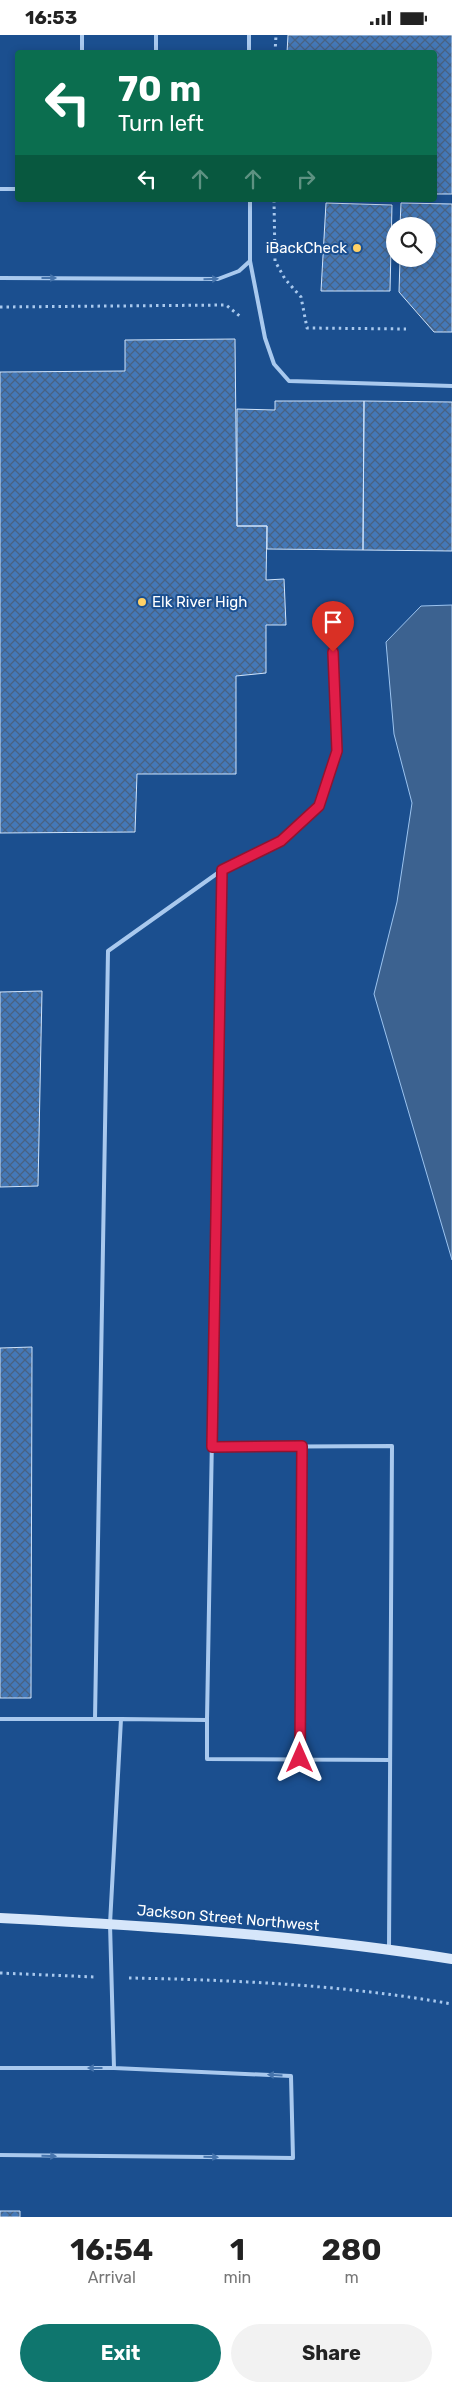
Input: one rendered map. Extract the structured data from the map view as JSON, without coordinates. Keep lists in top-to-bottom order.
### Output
{
  "streets": {
    "street": ["Jackson Street Northwest"]
  },
  "places": ["iBackCheck", "Elk River High"],
  "page": {
    "status": "16:53",
    "turn": ["70 m", "Turn left"],
    "eta": [
      "16:54",
      "Arrival",
      "1",
      "min",
      "280",
      "m"
    ],
    "buttons": ["Exit", "Share"]
  }
}
